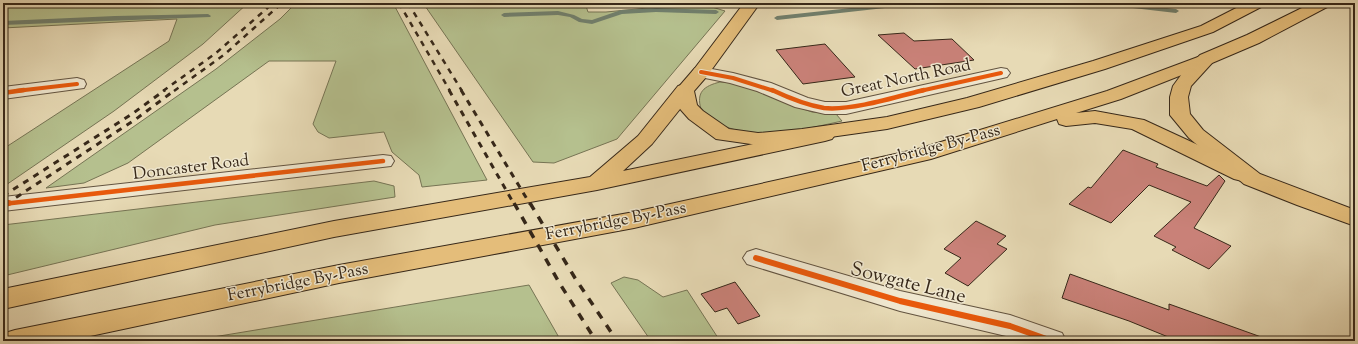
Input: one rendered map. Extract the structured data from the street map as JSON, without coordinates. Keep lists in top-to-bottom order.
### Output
{
  "streets": {
    "main road": ["Ferrybridge By-Pass"],
    "street": ["Great North Road", "Doncaster Road", "Sowgate Lane"]
  }
}
